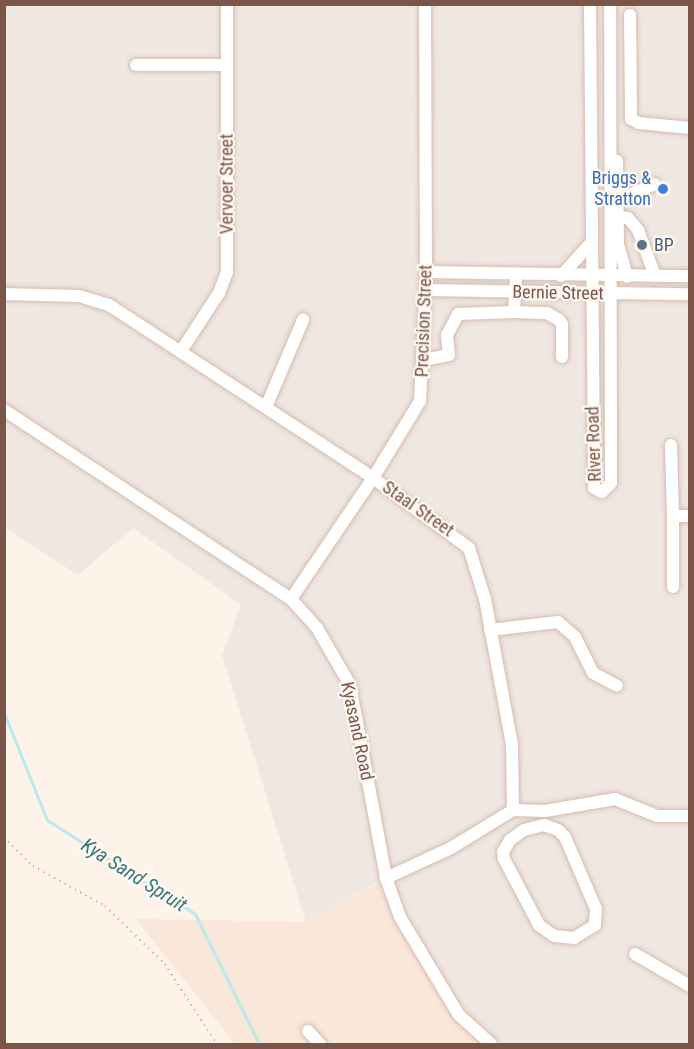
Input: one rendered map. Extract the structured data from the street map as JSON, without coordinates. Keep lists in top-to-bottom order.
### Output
{
  "streets": {
    "street": [
      "Vervoer Street",
      "Bernie Street",
      "Precision Street",
      "River Road",
      "Staal Street",
      "Kyasand Road"
    ]
  },
  "crossings": [
    ["Vervoer Street", "Staal Street"],
    ["Bernie Street", "Precision Street"],
    ["Bernie Street", "River Road"],
    ["Precision Street", "Staal Street"],
    ["Precision Street", "Kyasand Road"]
  ],
  "water": ["Kya Sand Spruit"],
  "places": ["Briggs & Stratton", "BP"]
}
